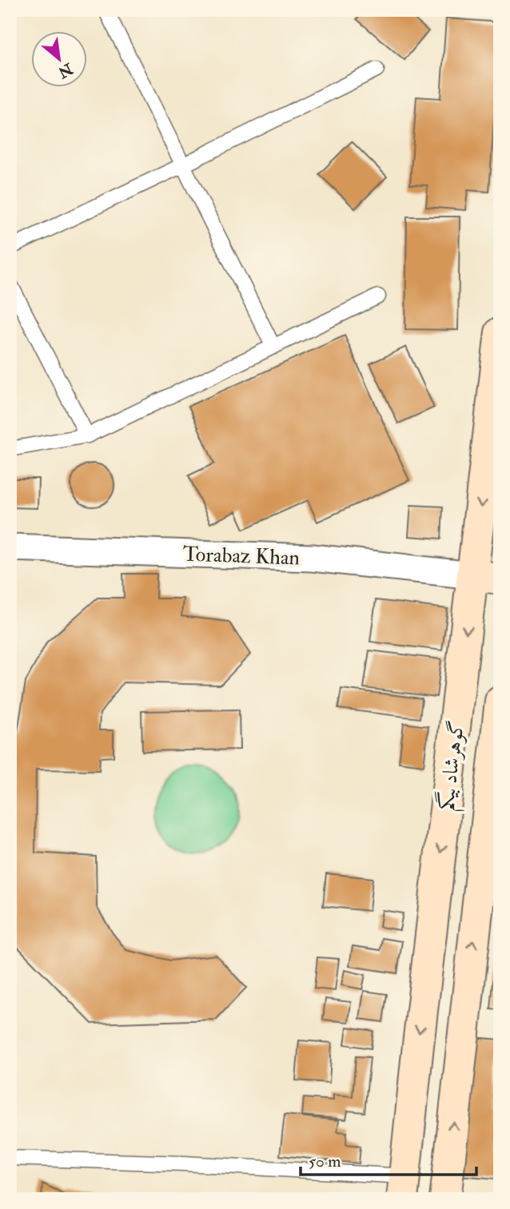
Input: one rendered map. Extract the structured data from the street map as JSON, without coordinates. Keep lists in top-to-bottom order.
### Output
{
  "streets": {
    "main road": ["گوهرشاد بیگم"],
    "street": ["Torabaz Khan"]
  },
  "crossings": [
    ["Torabaz Khan", "گوهرشاد بیگم"]
  ],
  "scale_bar": "50 m",
  "north": "bottom right"
}
